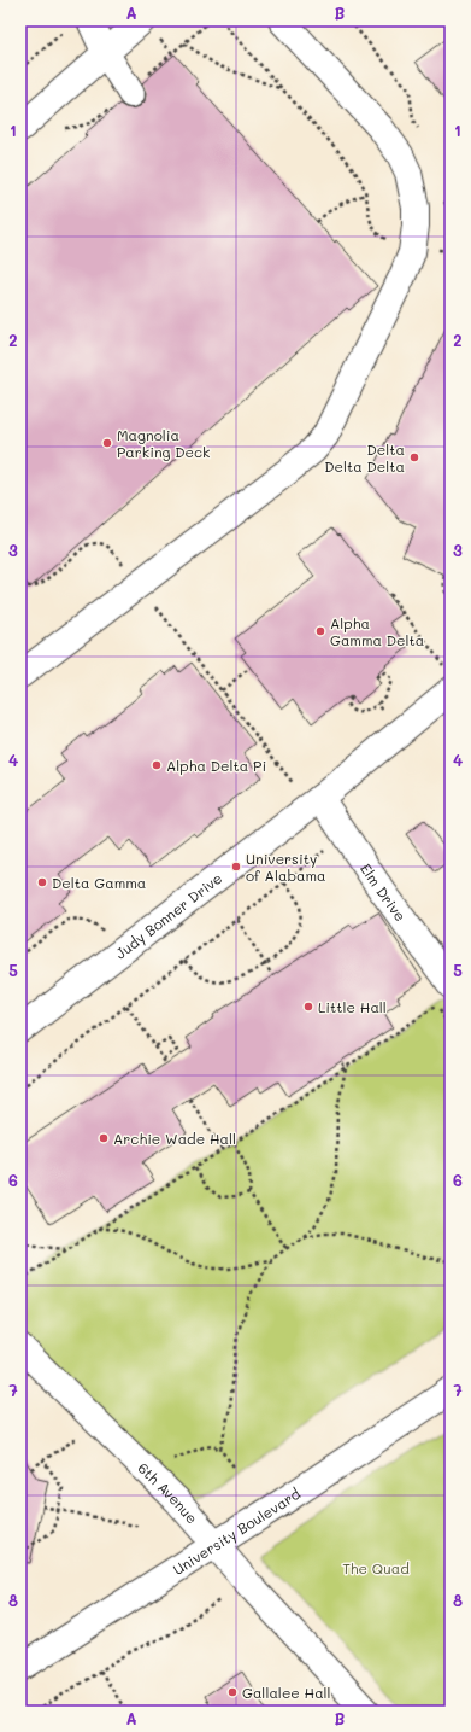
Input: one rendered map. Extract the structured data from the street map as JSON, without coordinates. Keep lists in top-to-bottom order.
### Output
{
  "streets": {
    "street": [
      "Elm Drive",
      "Judy Bonner Drive",
      "6th Avenue",
      "University Boulevard"
    ]
  },
  "crossings": [
    ["Elm Drive", "Judy Bonner Drive"],
    ["6th Avenue", "University Boulevard"]
  ],
  "parks": ["The Quad"],
  "places": [
    "Magnolia Parking Deck",
    "Delta Delta Delta",
    "Alpha Gamma Delta",
    "Alpha Delta Pi",
    "University of Alabama",
    "Delta Gamma",
    "Little Hall",
    "Archie Wade Hall",
    "Gallalee Hall"
  ],
  "grid": {
    "columns": ["A", "B"],
    "rows": [
      "1",
      "2",
      "3",
      "4",
      "5",
      "6",
      "7",
      "8"
    ]
  }
}
